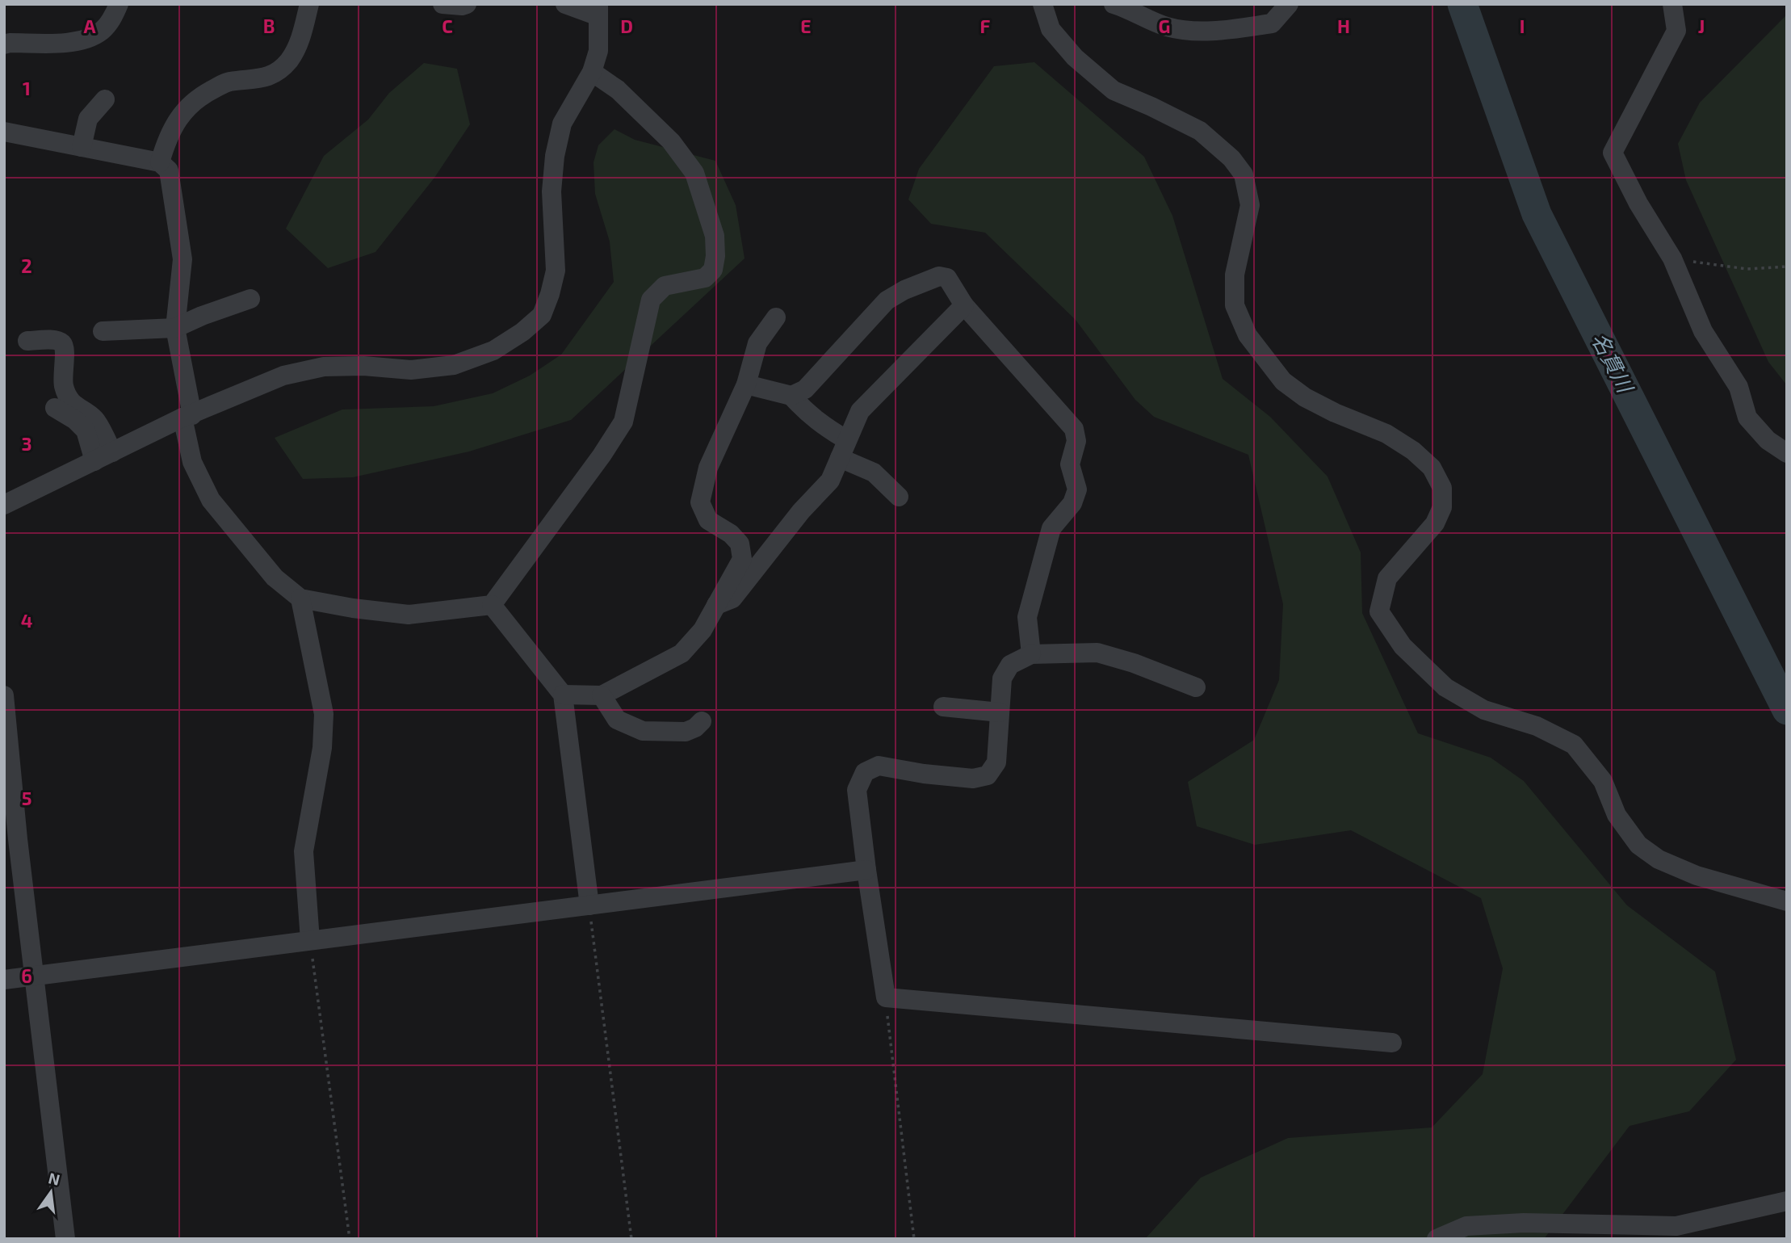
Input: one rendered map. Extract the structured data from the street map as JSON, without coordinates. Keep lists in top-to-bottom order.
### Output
{
  "water": ["名貫川"],
  "north": "top",
  "grid": {
    "columns": [
      "A",
      "B",
      "C",
      "D",
      "E",
      "F",
      "G",
      "H",
      "I",
      "J"
    ],
    "rows": [
      "1",
      "2",
      "3",
      "4",
      "5",
      "6"
    ]
  }
}
